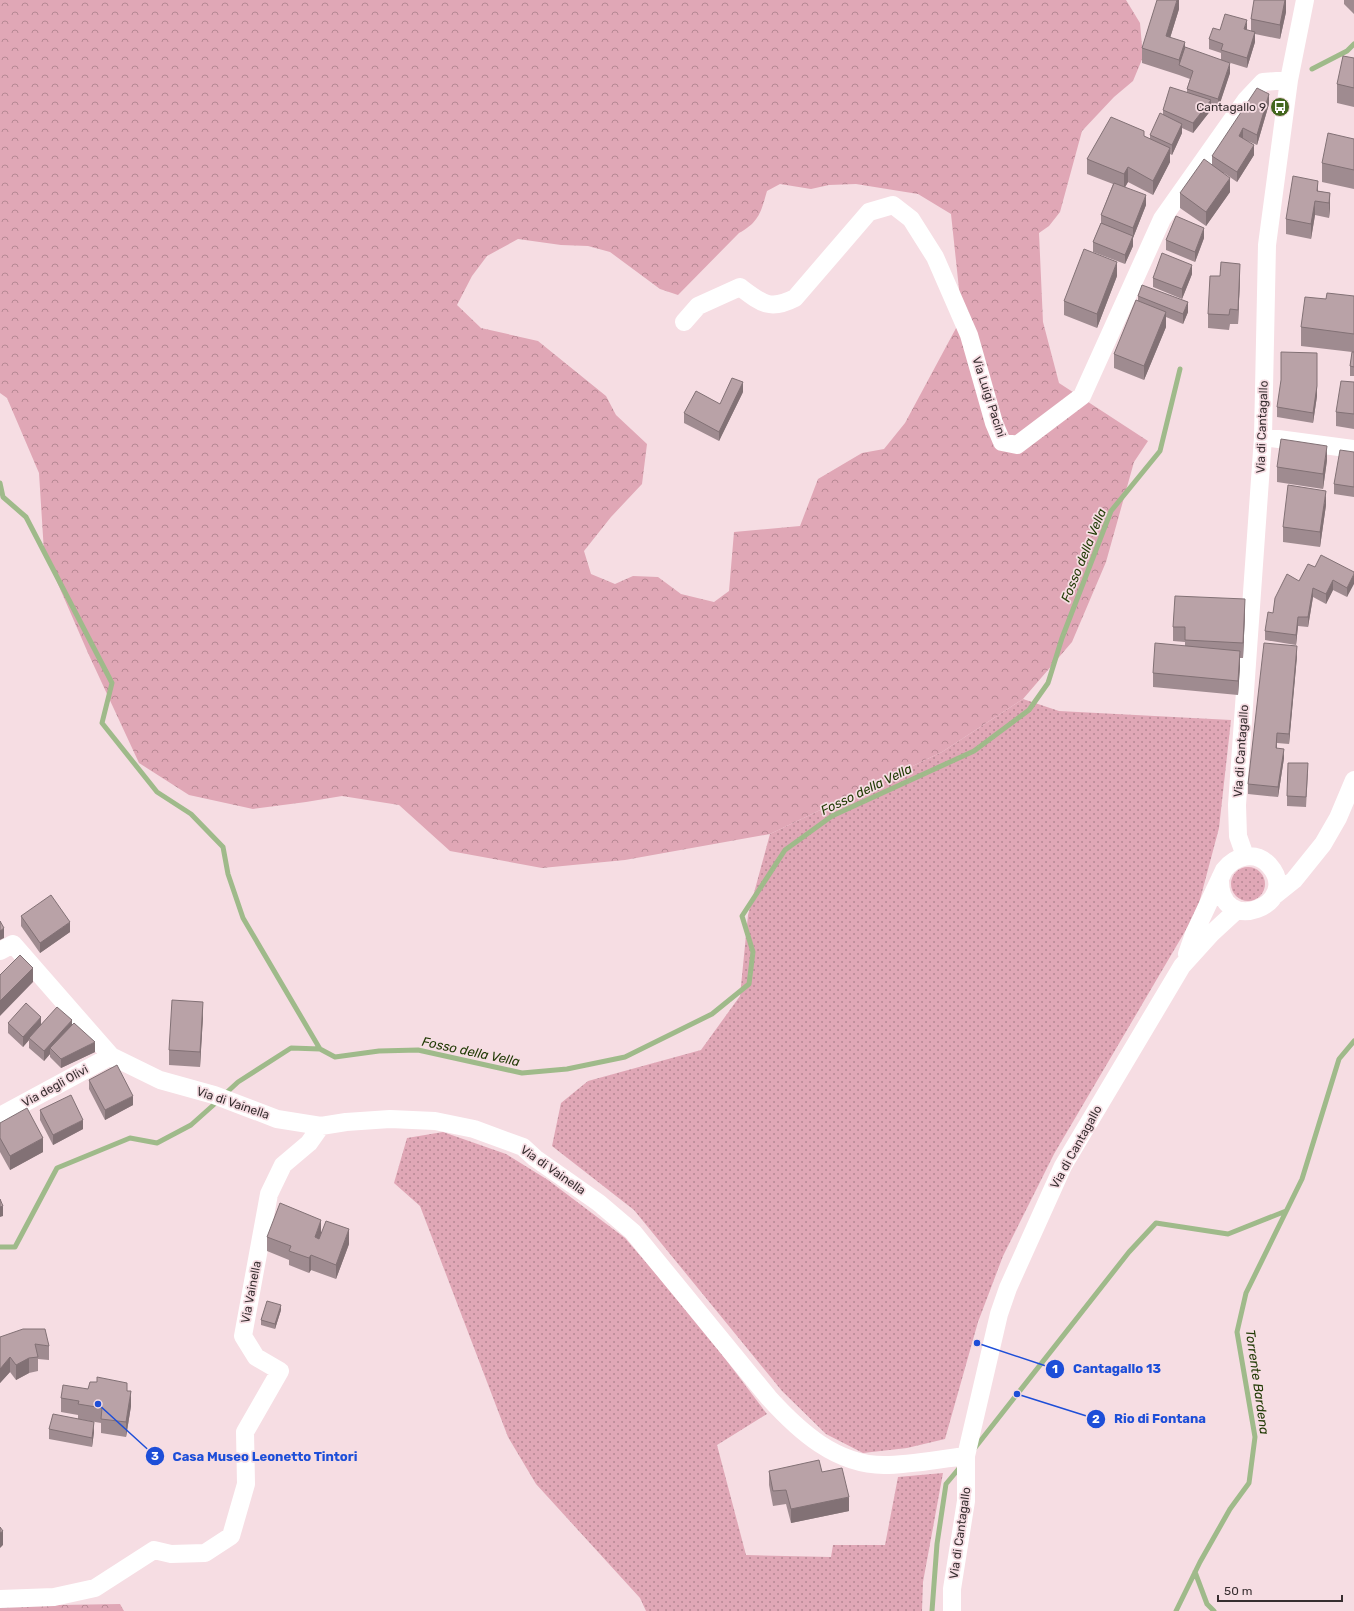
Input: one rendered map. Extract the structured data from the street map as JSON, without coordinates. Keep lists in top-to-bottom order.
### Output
{
  "streets": {
    "street": [
      "Via Luigi Pacini",
      "Via di Cantagallo",
      "Via degli Olivi",
      "Via di Vainella",
      "Via Vainella"
    ]
  },
  "crossings": [
    ["Via Luigi Pacini", "Via di Cantagallo"],
    ["Via di Cantagallo", "Via di Vainella"],
    ["Via degli Olivi", "Via di Vainella"],
    ["Via di Vainella", "Via Vainella"]
  ],
  "water": ["Fosso della Vella", "Torrente Bardena"],
  "places": {
    "bus stop": ["Cantagallo 9"],
    "other": ["Cantagallo 13", "Rio di Fontana", "Casa Museo Leonetto Tintori"]
  },
  "scale_bar": "50 m"
}
